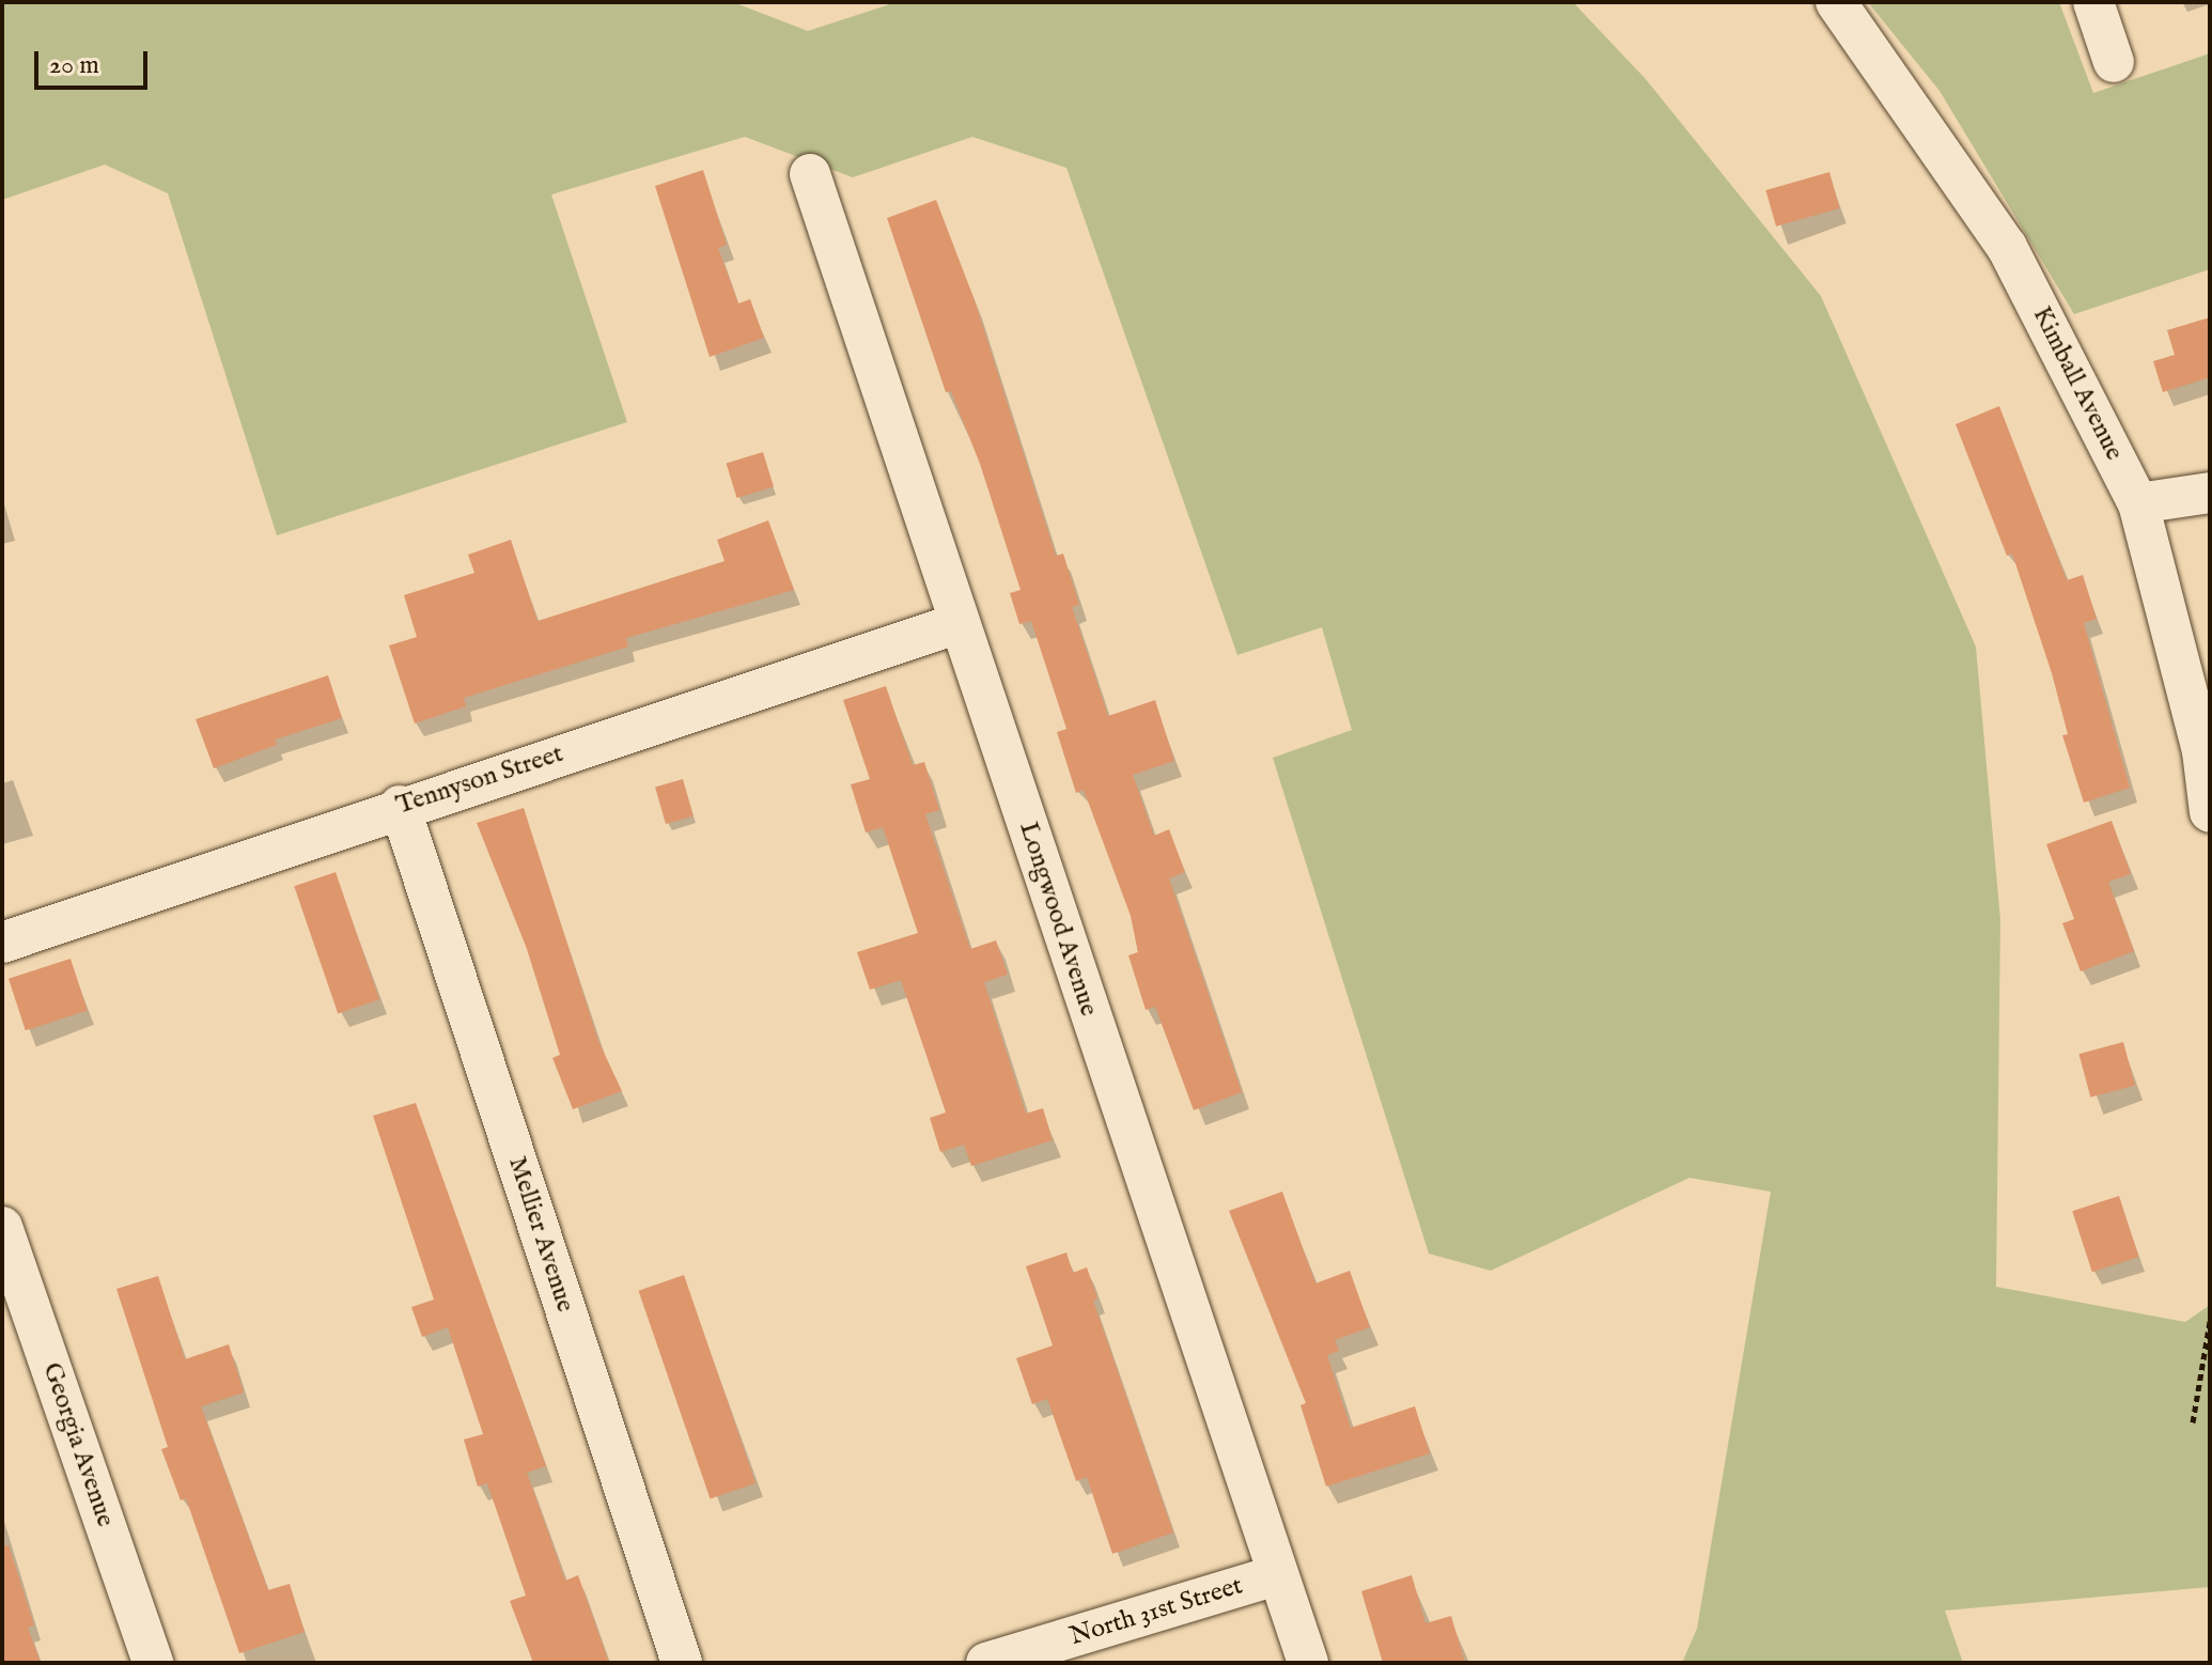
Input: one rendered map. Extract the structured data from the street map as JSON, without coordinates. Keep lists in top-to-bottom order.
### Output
{
  "streets": {
    "street": [
      "Kimball Avenue",
      "Tennyson Street",
      "Longwood Avenue",
      "Mellier Avenue",
      "Georgia Avenue",
      "North 31st Street"
    ]
  },
  "crossings": [
    ["Tennyson Street", "Longwood Avenue"],
    ["Tennyson Street", "Mellier Avenue"],
    ["Longwood Avenue", "North 31st Street"]
  ],
  "scale_bar": "20 m"
}
